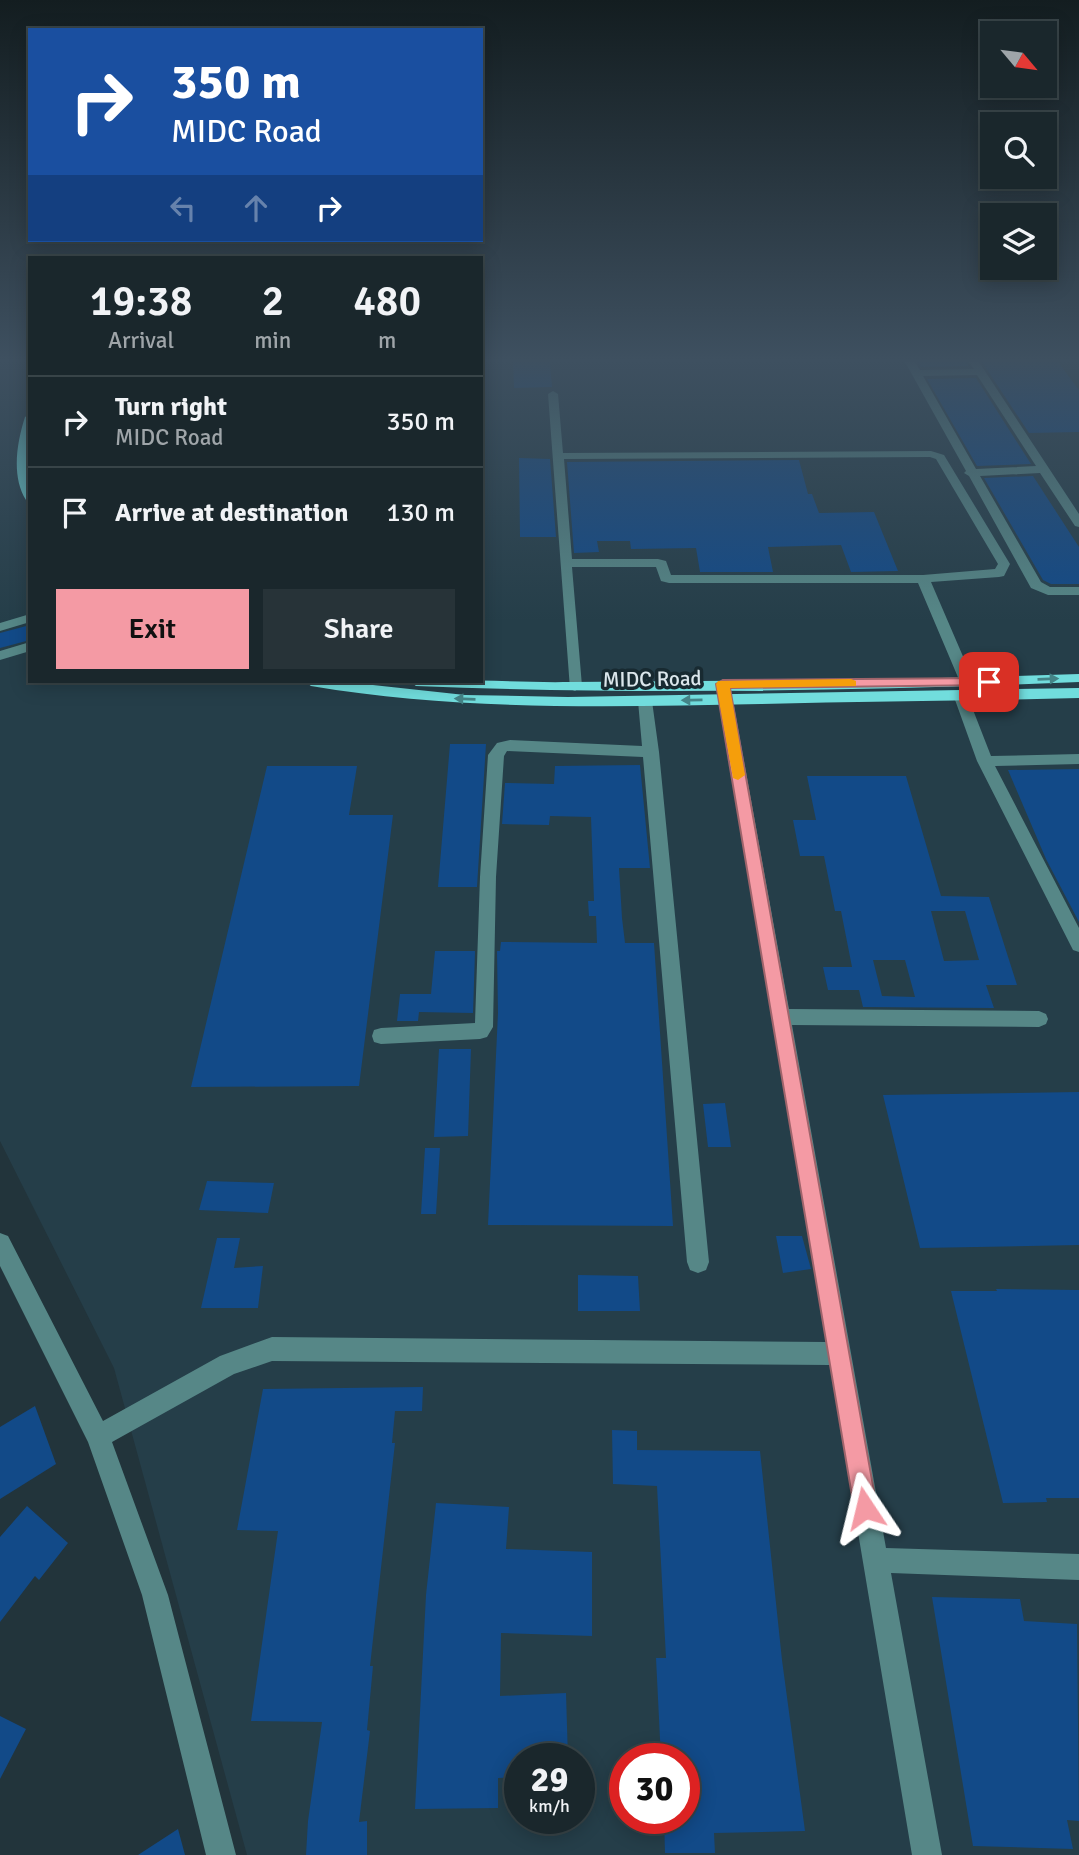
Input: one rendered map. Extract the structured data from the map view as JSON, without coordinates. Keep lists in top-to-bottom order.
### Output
{
  "streets": {
    "main road": ["MIDC Road"]
  },
  "north": "bottom right",
  "page": {
    "turn": ["350 m", "MIDC Road"],
    "eta": [
      "19:38",
      "Arrival",
      "2",
      "min",
      "480",
      "m"
    ],
    "list": [
      {
        "name": "Turn right",
        "note": "MIDC Road",
        "value": "350 m"
      },
      {
        "name": "Arrive at destination",
        "value": "130 m"
      }
    ],
    "buttons": ["Exit", "Share"],
    "speed": "29 km/h",
    "limit": "30"
  }
}
